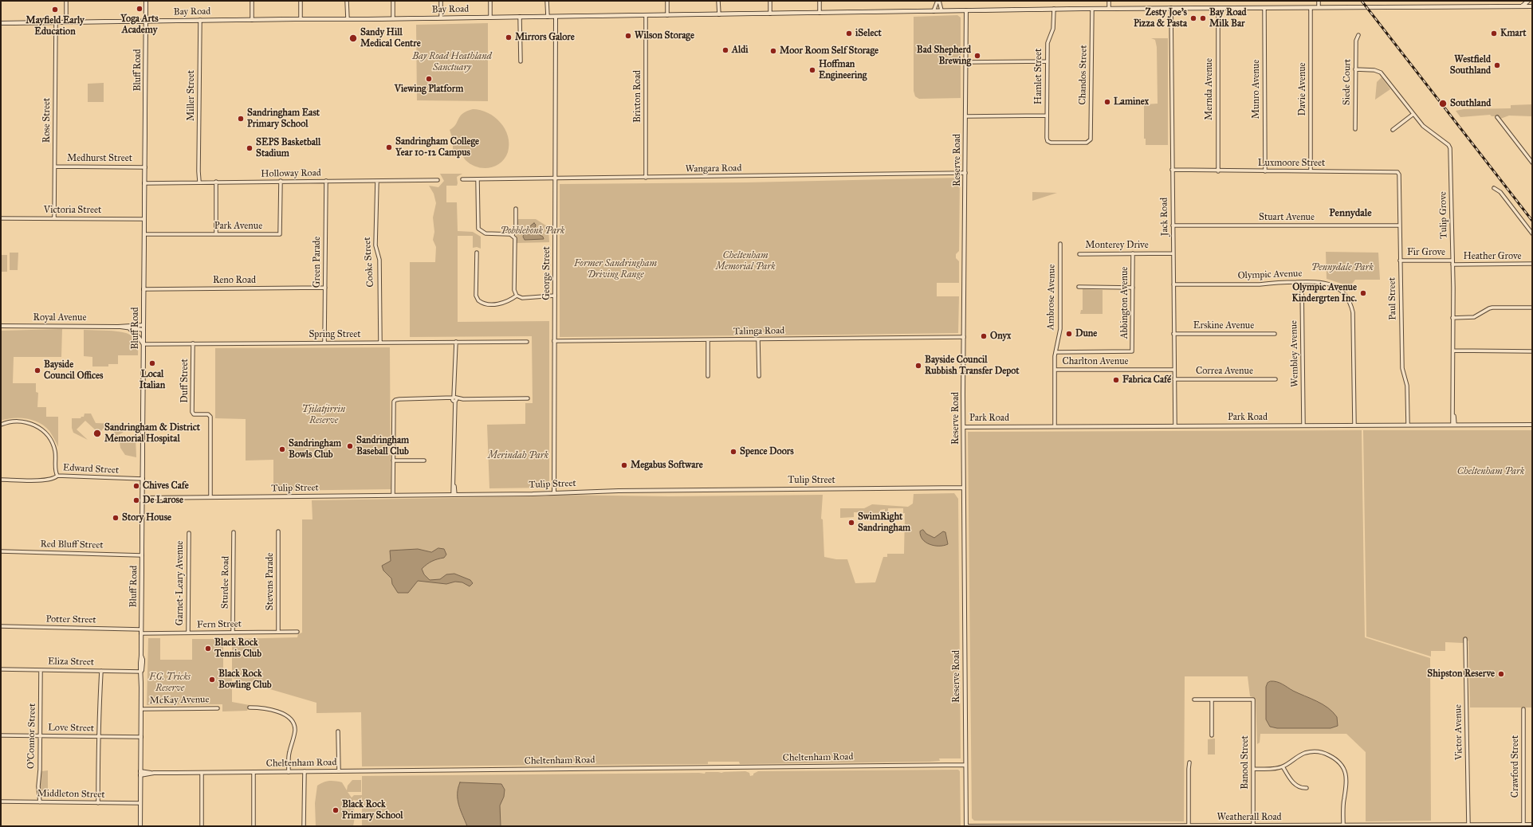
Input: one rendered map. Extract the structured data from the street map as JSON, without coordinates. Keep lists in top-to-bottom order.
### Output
{
  "streets": {
    "main road": ["Bay Road", "Bluff Road"],
    "street": [
      "Chandos Street",
      "Hamlet Street",
      "Siede Court",
      "Mernda Avenue",
      "Munro Avenue",
      "Davie Avenue",
      "Miller Street",
      "Brixton Road",
      "Rose Street",
      "Medhurst Street",
      "Reserve Road",
      "Luxmoore Street",
      "Wangara Road",
      "Holloway Road",
      "Victoria Street",
      "Tulip Grove",
      "Jack Road",
      "Stuart Avenue",
      "Park Avenue",
      "Monterey Drive",
      "Fir Grove",
      "Heather Grove",
      "Green Parade",
      "Cooke Street",
      "George Street",
      "Olympic Avenue",
      "Reno Road",
      "Ambrose Avenue",
      "Paul Street",
      "Abbington Avenue",
      "Royal Avenue",
      "Erskine Avenue",
      "Talinga Road",
      "Spring Street",
      "Wembley Avenue",
      "Charlton Avenue",
      "Correa Avenue",
      "Duff Street",
      "Park Road",
      "Edward Street",
      "Tulip Street",
      "Red Bluff Street",
      "Stevens Parade",
      "Sturdee Road",
      "Garnet-Leary Avenue",
      "Potter Street",
      "Fern Street",
      "Eliza Street",
      "McKay Avenue",
      "Love Street",
      "Victor Avenue",
      "O'Connor Street",
      "Cheltenham Road",
      "Banool Street",
      "Crawford Street",
      "Middleton Street",
      "Weatherall Road"
    ]
  },
  "crossings": [
    ["Bay Road", "Bluff Road"],
    ["Bay Road", "Chandos Street"],
    ["Bay Road", "Hamlet Street"],
    ["Bay Road", "Mernda Avenue"],
    ["Bay Road", "Munro Avenue"],
    ["Bay Road", "Davie Avenue"],
    ["Bay Road", "Miller Street"],
    ["Bay Road", "Brixton Road"],
    ["Bay Road", "Rose Street"],
    ["Bay Road", "Reserve Road"],
    ["Bay Road", "Jack Road"],
    ["Bay Road", "George Street"],
    ["Bluff Road", "Medhurst Street"],
    ["Bluff Road", "Holloway Road"],
    ["Bluff Road", "Victoria Street"],
    ["Bluff Road", "Park Avenue"],
    ["Bluff Road", "Reno Road"],
    ["Bluff Road", "Royal Avenue"],
    ["Bluff Road", "Spring Street"],
    ["Bluff Road", "Edward Street"],
    ["Bluff Road", "Tulip Street"],
    ["Bluff Road", "Red Bluff Street"],
    ["Bluff Road", "Potter Street"],
    ["Bluff Road", "Fern Street"],
    ["Bluff Road", "Eliza Street"],
    ["Bluff Road", "McKay Avenue"],
    ["Bluff Road", "Love Street"],
    ["Bluff Road", "Cheltenham Road"],
    ["Bluff Road", "Middleton Street"],
    ["Chandos Street", "Hamlet Street"],
    ["Siede Court", "Tulip Grove"],
    ["Mernda Avenue", "Luxmoore Street"],
    ["Munro Avenue", "Luxmoore Street"],
    ["Davie Avenue", "Luxmoore Street"],
    ["Miller Street", "Holloway Road"],
    ["Brixton Road", "Wangara Road"],
    ["Rose Street", "Medhurst Street"],
    ["Rose Street", "Victoria Street"],
    ["Reserve Road", "Wangara Road"],
    ["Reserve Road", "Talinga Road"],
    ["Reserve Road", "Park Road"],
    ["Reserve Road", "Tulip Street"],
    ["Reserve Road", "Cheltenham Road"],
    ["Reserve Road", "Weatherall Road"],
    ["Luxmoore Street", "Jack Road"],
    ["Luxmoore Street", "Paul Street"],
    ["Wangara Road", "George Street"],
    ["Holloway Road", "Park Avenue"],
    ["Holloway Road", "Green Parade"],
    ["Holloway Road", "Cooke Street"],
    ["Tulip Grove", "Fir Grove"],
    ["Tulip Grove", "Heather Grove"],
    ["Tulip Grove", "Park Road"],
    ["Jack Road", "Stuart Avenue"],
    ["Jack Road", "Monterey Drive"],
    ["Jack Road", "Olympic Avenue"],
    ["Jack Road", "Erskine Avenue"],
    ["Jack Road", "Charlton Avenue"],
    ["Jack Road", "Correa Avenue"],
    ["Jack Road", "Park Road"],
    ["Stuart Avenue", "Paul Street"],
    ["Monterey Drive", "Abbington Avenue"],
    ["Fir Grove", "Paul Street"],
    ["Green Parade", "Reno Road"],
    ["Green Parade", "Spring Street"],
    ["Cooke Street", "Spring Street"],
    ["George Street", "Talinga Road"],
    ["George Street", "Tulip Street"],
    ["Olympic Avenue", "Wembley Avenue"],
    ["Olympic Avenue", "Park Road"],
    ["Ambrose Avenue", "Abbington Avenue"],
    ["Ambrose Avenue", "Charlton Avenue"],
    ["Paul Street", "Park Road"],
    ["Spring Street", "Duff Street"],
    ["Wembley Avenue", "Park Road"],
    ["Charlton Avenue", "Park Road"],
    ["Duff Street", "Tulip Street"],
    ["Stevens Parade", "Fern Street"],
    ["Sturdee Road", "Fern Street"],
    ["Garnet-Leary Avenue", "Fern Street"],
    ["Potter Street", "Fern Street"],
    ["Eliza Street", "O'Connor Street"],
    ["Love Street", "O'Connor Street"],
    ["Victor Avenue", "Weatherall Road"],
    ["O'Connor Street", "Middleton Street"],
    ["Banool Street", "Weatherall Road"],
    ["Crawford Street", "Weatherall Road"]
  ],
  "districts": ["Pennydale"],
  "parks": [
    "Bay Road Heathland Sanctuary",
    "Pobblebonk Park",
    "Cheltenham Memorial Park",
    "Former Sandringham Driving Range",
    "Pennydale Park",
    "Tjilatjirrin Reserve",
    "Merindah Park",
    "Cheltenham Park",
    "F.G. Tricks Reserve"
  ],
  "places": [
    "Yoga Arts Academy",
    "Mayfield Early Education",
    "Zesty Joe's Pizza & Pasta",
    "Bay Road Milk Bar",
    "iSelect",
    "Kmart",
    "Wilson Storage",
    "Mirrors Galore",
    "Sandy Hill Medical Centre",
    "Aldi",
    "Moor Room Self Storage",
    "Bad Shepherd Brewing",
    "Westfield Southland",
    "Hoffman Engineering",
    "Viewing Platform",
    "Laminex",
    "Southland",
    "Sandringham East Primary School",
    "Sandringham College Year 10-12 Campus",
    "SEPS Basketball Stadium",
    "Olympic Avenue Kindergrten Inc.",
    "Dune",
    "Onyx",
    "Local Italian",
    "Bayside Council Rubbish Transfer Depot",
    "Bayside Council Offices",
    "Fabrica Café",
    "Sandringham & District Memorial Hospital",
    "Sandringham Baseball Club",
    "Sandringham Bowls Club",
    "Spence Doors",
    "Megabus Software",
    "Chives Cafe",
    "De Larose",
    "Story House",
    "SwimRight Sandringham",
    "Black Rock Tennis Club",
    "Shipston Reserve",
    "Black Rock Bowling Club",
    "Black Rock Primary School"
  ]
}
